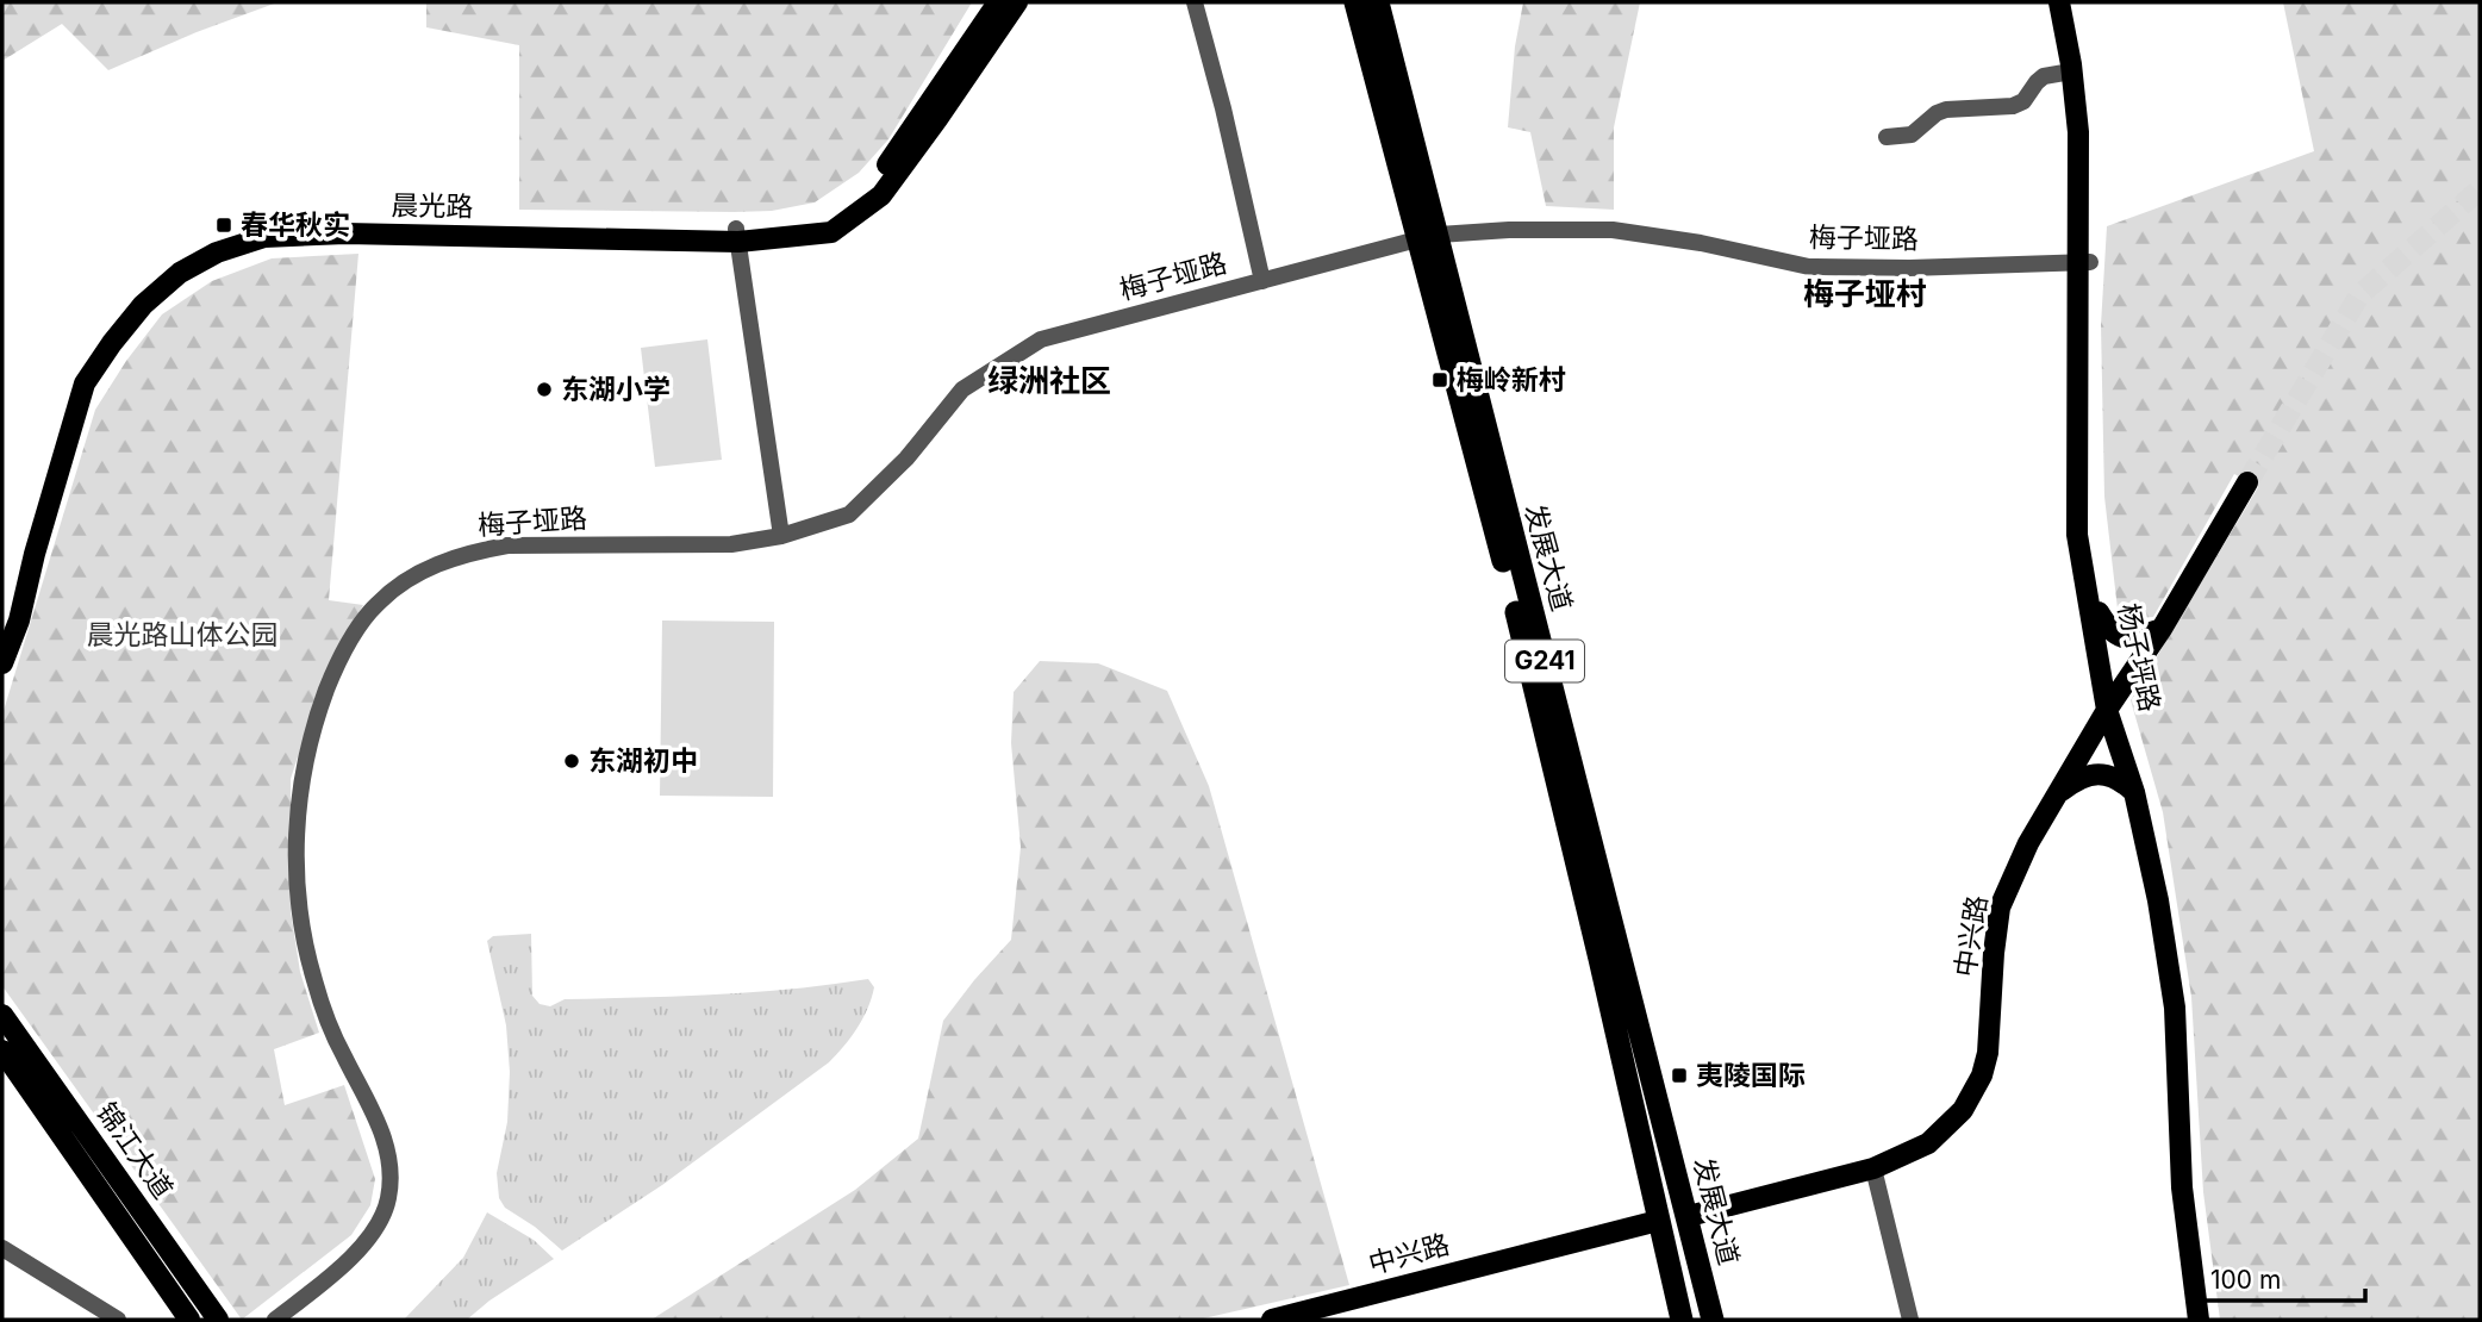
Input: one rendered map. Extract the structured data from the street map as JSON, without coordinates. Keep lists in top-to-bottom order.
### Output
{
  "streets": {
    "highway": ["发展大道", "G241"],
    "main road": [
      "晨光路",
      "杨子坪路",
      "中兴路",
      "锦江大道"
    ],
    "street": ["梅子垭路"]
  },
  "crossings": [
    ["梅子垭路", "发展大道"],
    ["梅子垭路", "杨子坪路"],
    ["发展大道", "中兴路"],
    ["杨子坪路", "中兴路"]
  ],
  "districts": ["梅子垭村", "绿洲社区"],
  "parks": ["晨光路山体公园"],
  "places": {
    "transit": ["春华秋实", "梅岭新村", "夷陵国际"],
    "other": ["东湖小学", "东湖初中"]
  },
  "scale_bar": "100 m"
}
